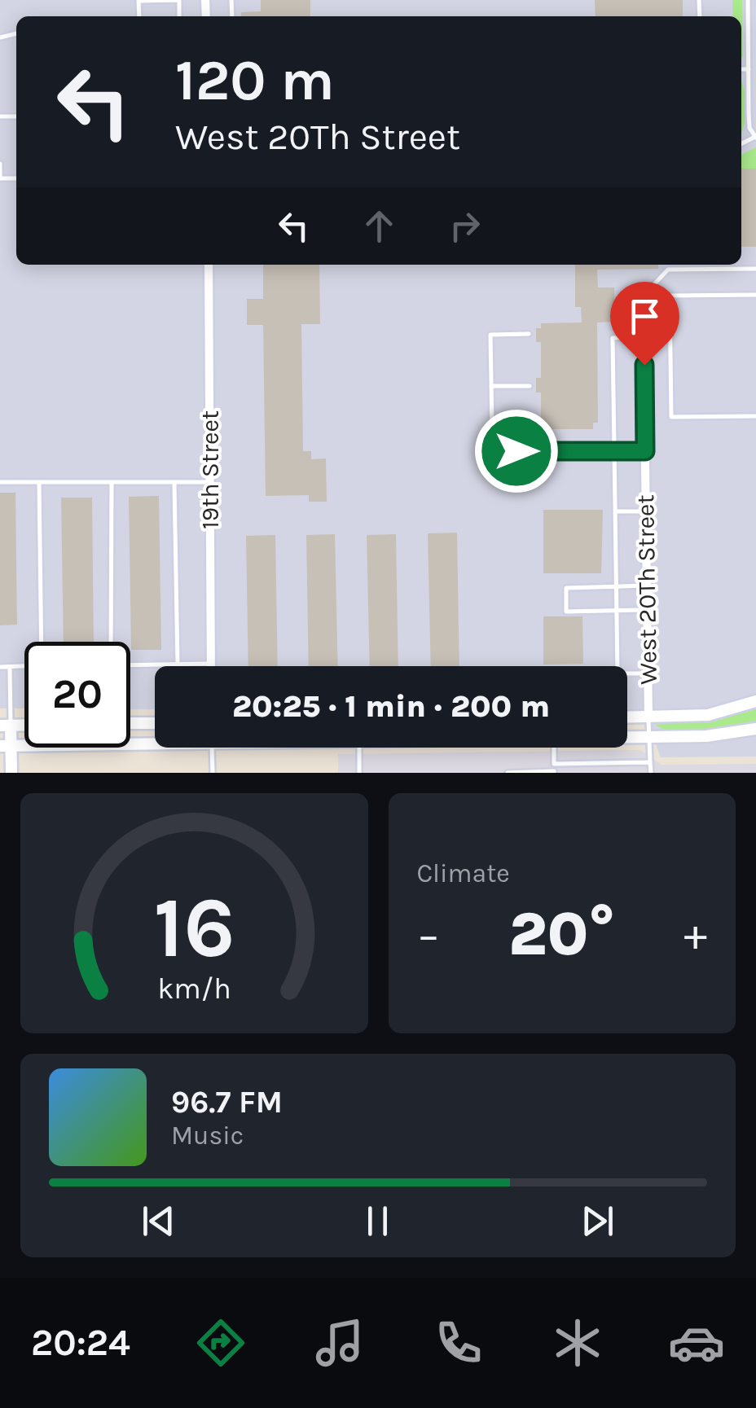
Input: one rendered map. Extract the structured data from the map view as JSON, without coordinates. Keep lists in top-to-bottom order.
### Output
{
  "streets": {
    "street": ["19th Street", "West 20Th Street"]
  },
  "page": {
    "turn": ["120 m", "West 20Th Street"],
    "limit": "20",
    "trip": "20:25 · 1 min · 200 m",
    "tile": "Climate",
    "heat": ["−", "20°", "+"],
    "song": ["96.7 FM", "Music"],
    "tabs": "20:24",
    "gauge": ["16", "km/h"]
  }
}
